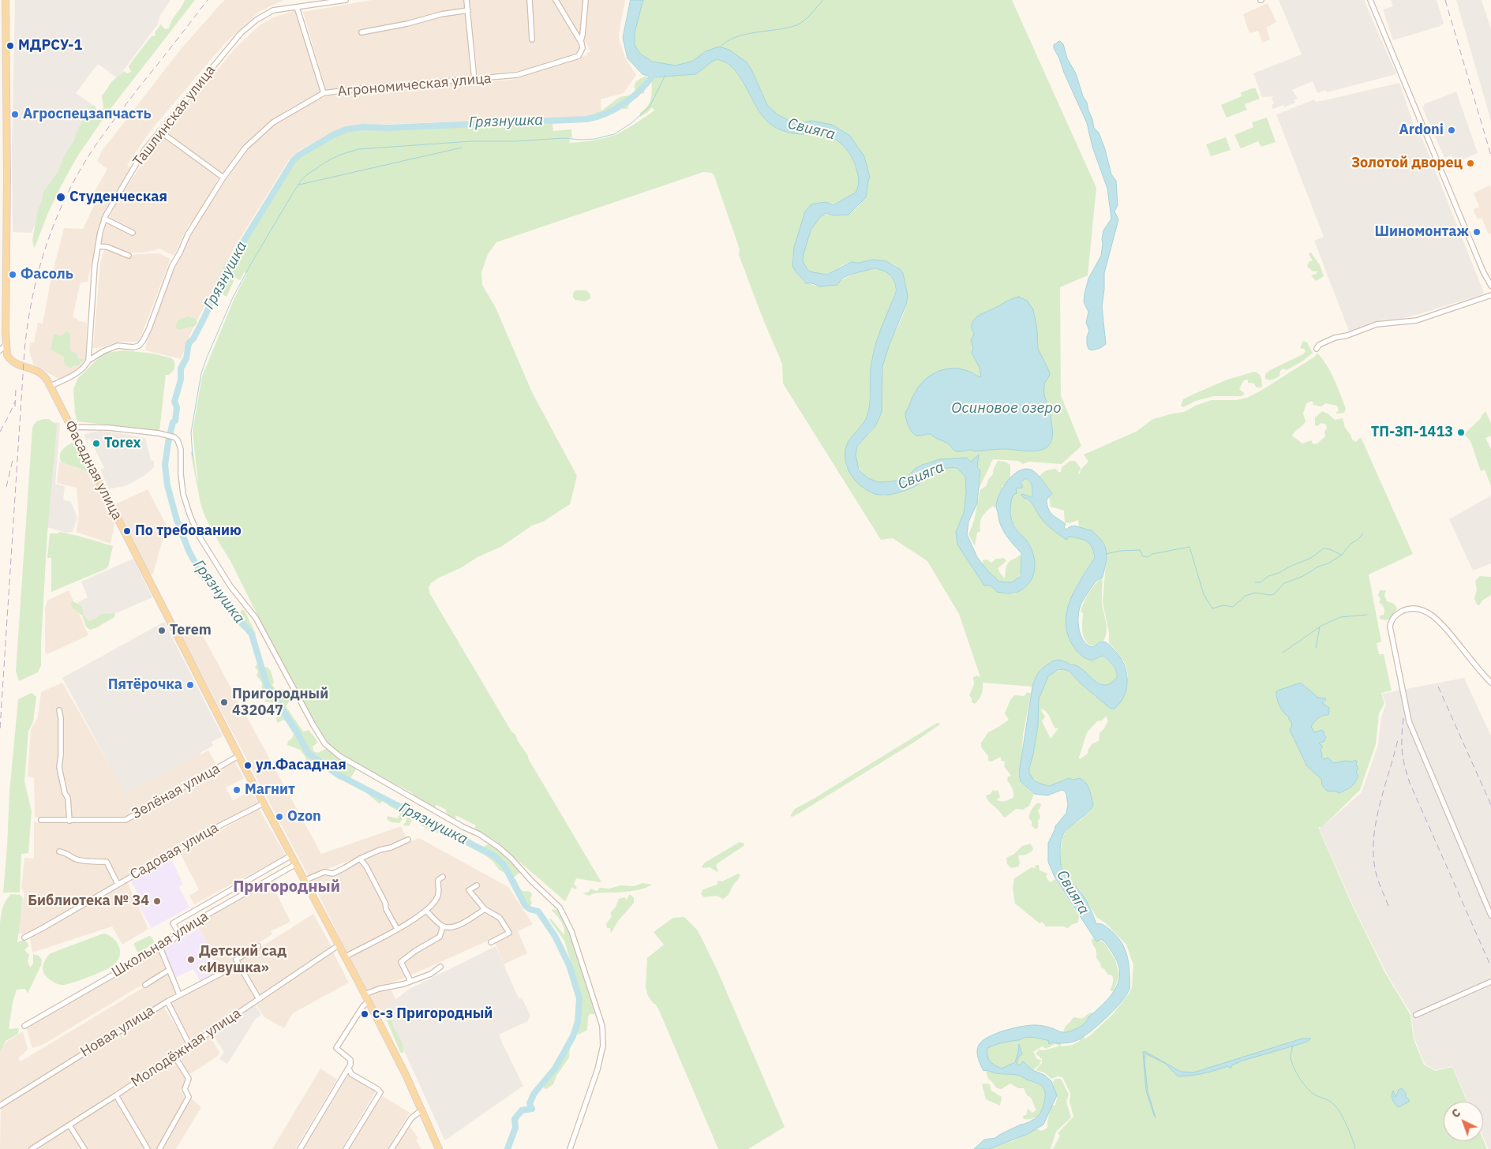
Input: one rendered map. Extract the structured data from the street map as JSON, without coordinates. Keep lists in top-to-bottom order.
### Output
{
  "streets": {
    "main road": ["Фасадная улица"],
    "street": [
      "Агрономическая улица",
      "Ташлинская улица",
      "Зелёная улица",
      "Садовая улица",
      "Школьная улица",
      "Новая улица",
      "Молодёжная улица"
    ]
  },
  "crossings": [
    ["Агрономическая улица", "Ташлинская улица"],
    ["Фасадная улица", "Зелёная улица"],
    ["Фасадная улица", "Садовая улица"],
    ["Фасадная улица", "Школьная улица"],
    ["Фасадная улица", "Молодёжная улица"]
  ],
  "districts": ["Пригородный"],
  "water": ["Грязнушка", "Свияга", "Осиновое озеро"],
  "places": [
    "МДРСУ-1",
    "Агроспецзапчасть",
    "Ardoni",
    "Золотой дворец",
    "Студенческая",
    "Шиномонтаж",
    "Фасоль",
    "ТП-ЗП-1413",
    "Torex",
    "По требованию",
    "Terem",
    "Пятёрочка",
    "Пригородный 432047",
    "ул.Фасадная",
    "Магнит",
    "Ozon",
    "Библиотека № 34",
    "Детский сад «Ивушка»",
    "с-з Пригородный"
  ],
  "north": "top left"
}
